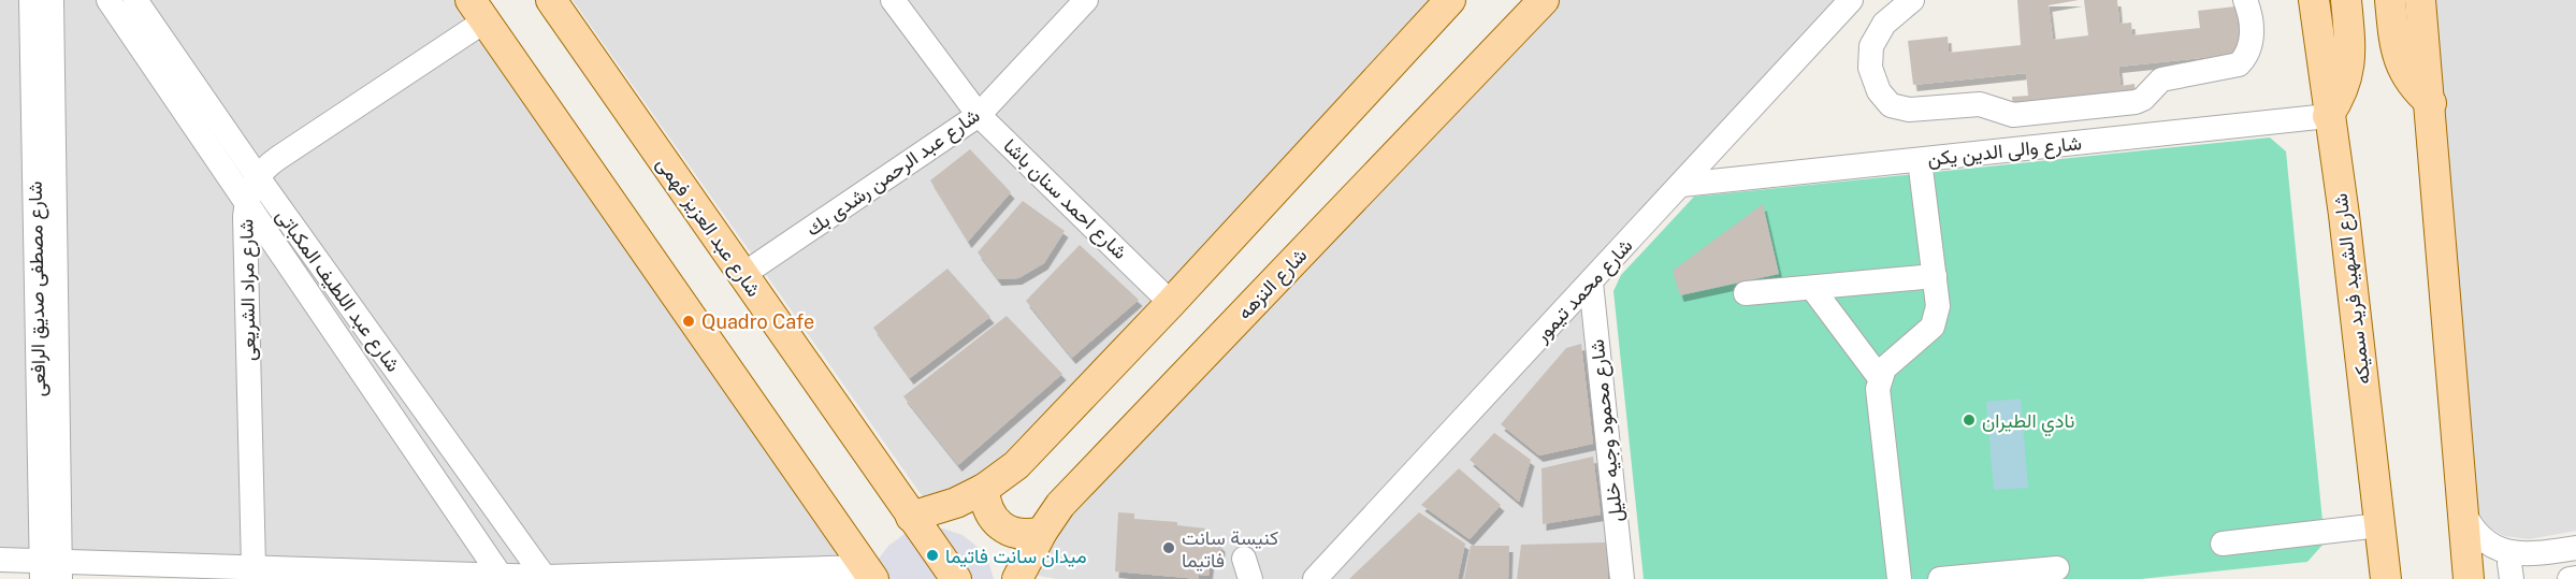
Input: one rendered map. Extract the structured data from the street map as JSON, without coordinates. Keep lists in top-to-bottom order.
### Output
{
  "streets": {
    "main road": ["شارع عبد العزيز فهمى", "شارع النزهه", "شارع الشهيد فريد سميكه"],
    "street": [
      "شارع والى الدين يكن",
      "شارع عبد الرحمن رشدى بك",
      "شارع احمد سنان باشا",
      "شارع مصطفى صديق الرافعى",
      "شارع مراد الشريعى",
      "شارع عبد اللطيف المكباتى",
      "شارع محمد تيمور",
      "شارع محمود وجيه خليل"
    ]
  },
  "crossings": [
    ["شارع والى الدين يكن", "شارع الشهيد فريد سميكه"],
    ["شارع والى الدين يكن", "شارع محمد تيمور"],
    ["شارع عبد الرحمن رشدى بك", "شارع احمد سنان باشا"],
    ["شارع عبد الرحمن رشدى بك", "شارع عبد العزيز فهمى"],
    ["شارع مراد الشريعى", "شارع عبد اللطيف المكباتى"],
    ["شارع محمد تيمور", "شارع محمود وجيه خليل"]
  ],
  "places": [
    "Quadro Cafe",
    "نادي الطيران",
    "كنيسة سانت فاتيما",
    "ميدان سانت فاتيما"
  ]
}
